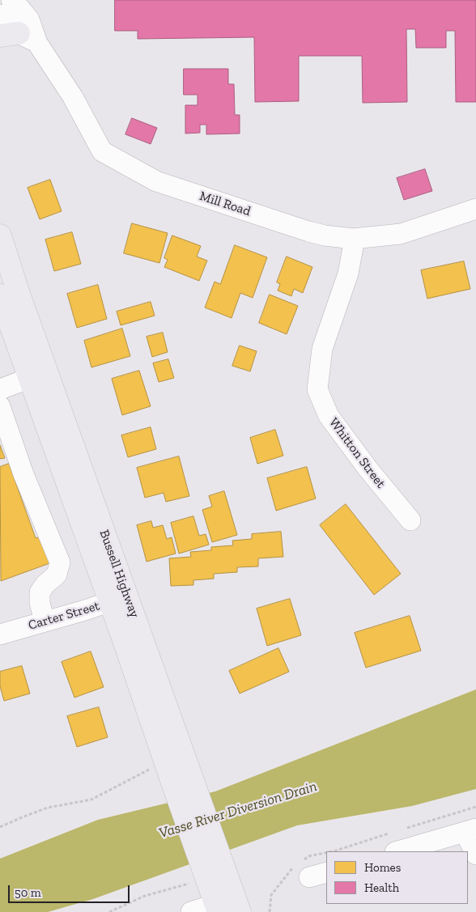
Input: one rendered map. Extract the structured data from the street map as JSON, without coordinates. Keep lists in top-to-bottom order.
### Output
{
  "streets": {
    "main road": ["Bussell Highway"],
    "street": ["Mill Road", "Whitton Street", "Carter Street"]
  },
  "crossings": [
    ["Mill Road", "Whitton Street"],
    ["Bussell Highway", "Carter Street"]
  ],
  "water": ["Vasse River Diversion Drain"],
  "legend": ["Homes", "Health"],
  "scale_bar": "50 m"
}
